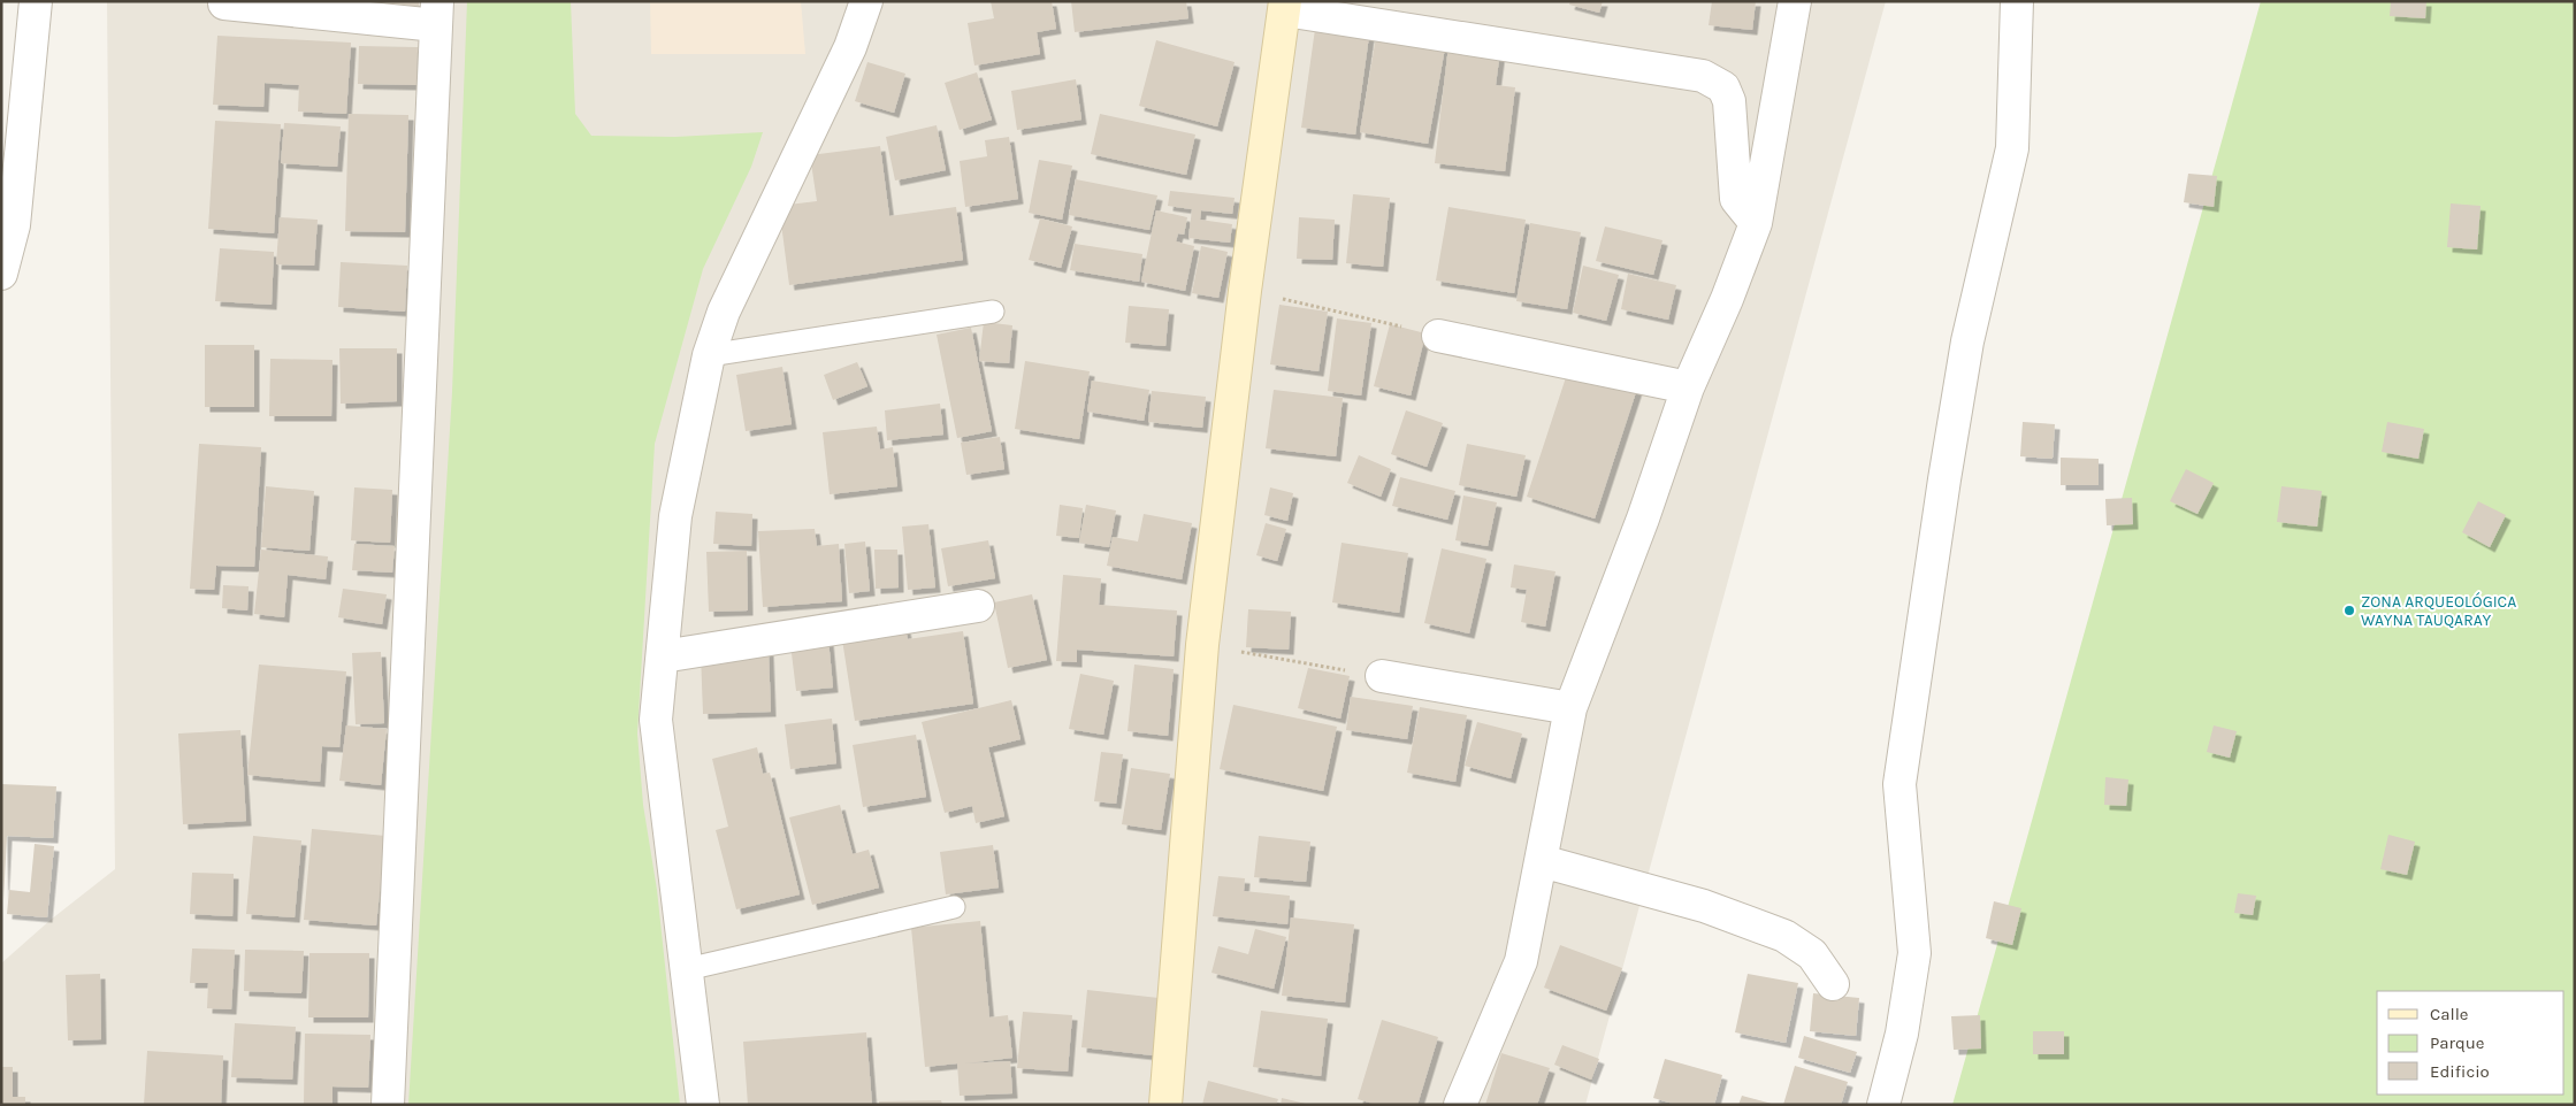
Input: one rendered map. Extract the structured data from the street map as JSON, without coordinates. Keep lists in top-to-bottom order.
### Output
{
  "places": ["ZONA ARQUEOLÓGICA WAYNA TAUQARAY"],
  "legend": ["Calle", "Parque", "Edificio"]
}
